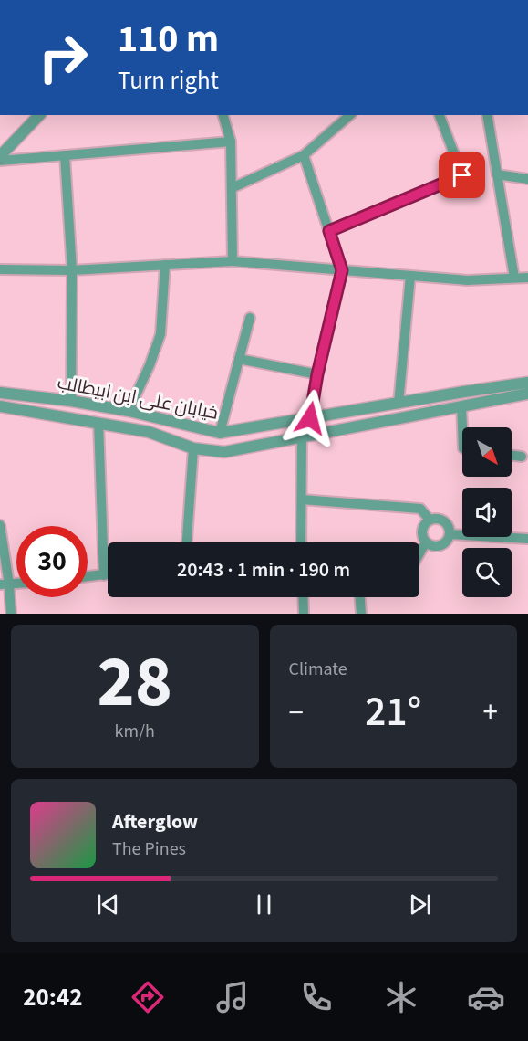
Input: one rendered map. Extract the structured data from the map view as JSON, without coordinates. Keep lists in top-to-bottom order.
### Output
{
  "streets": {
    "street": ["خیابان علی ابن ابیطالب"]
  },
  "north": "bottom right",
  "page": {
    "turn": ["110 m", "Turn right"],
    "limit": "30",
    "trip": "20:43 · 1 min · 190 m",
    "tile": [
      ["28", "km/h"],
      "Climate"
    ],
    "heat": ["−", "21°", "+"],
    "song": ["Afterglow", "The Pines"],
    "tabs": "20:42"
  }
}
